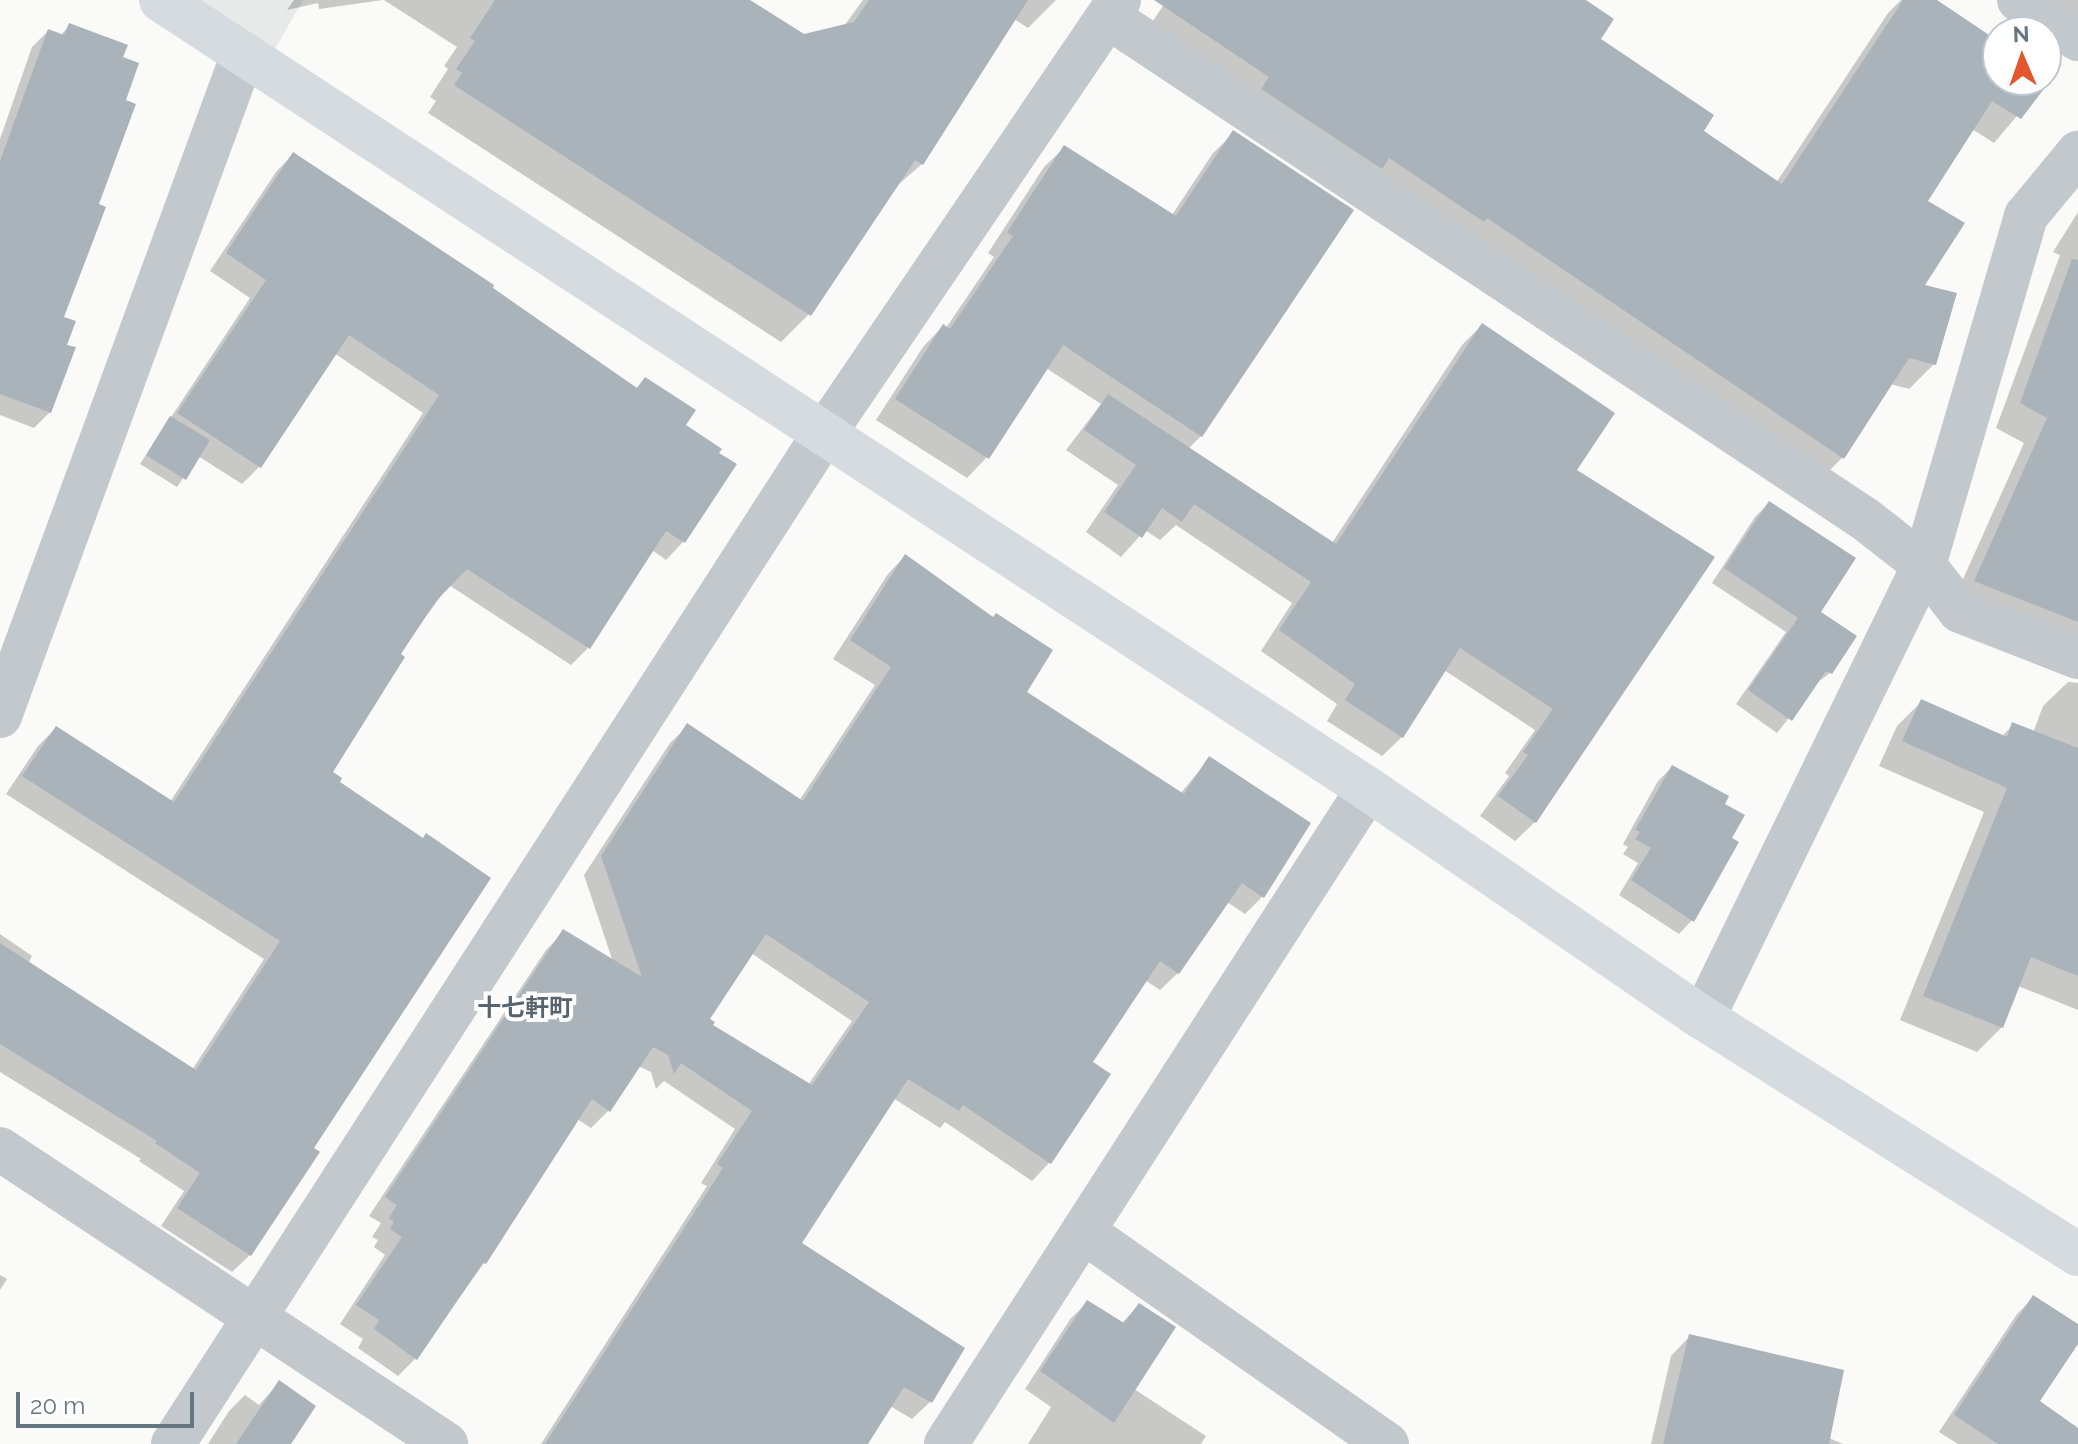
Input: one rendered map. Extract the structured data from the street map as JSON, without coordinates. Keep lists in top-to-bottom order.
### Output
{
  "districts": ["十七軒町"],
  "scale_bar": "20 m",
  "north": "top"
}
